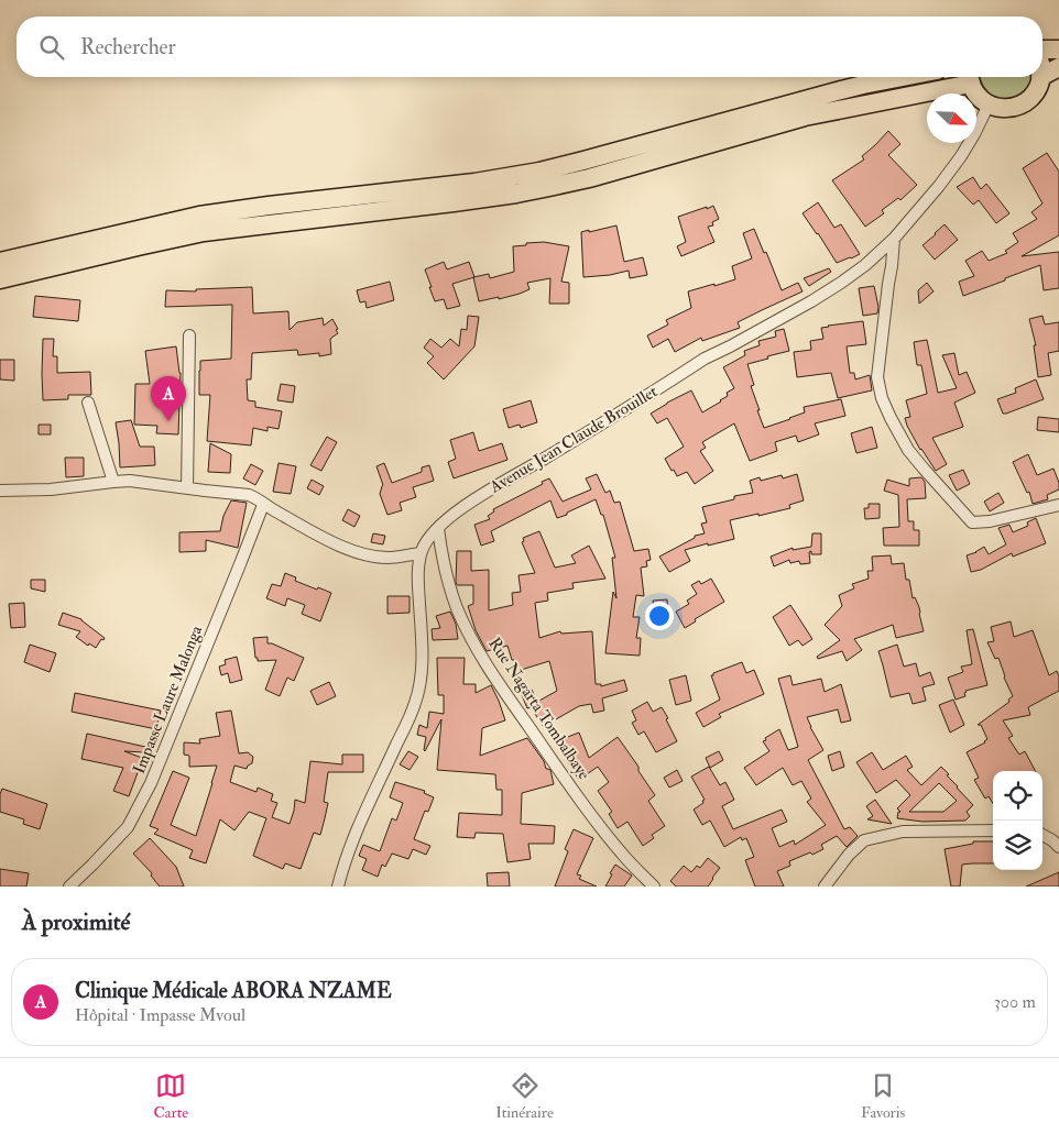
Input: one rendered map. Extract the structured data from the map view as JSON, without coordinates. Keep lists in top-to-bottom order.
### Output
{
  "streets": {
    "street": ["Avenue Jean Claude Brouillet", "Impasse Laure Malonga", "Rue Nagarta Tombalbaye"]
  },
  "crossings": [
    ["Avenue Jean Claude Brouillet", "Rue Nagarta Tombalbaye"]
  ],
  "north": "bottom right",
  "page": {
    "search": "Rechercher",
    "pins": "A",
    "heading": "À proximité",
    "list": [
      {
        "mark": "A",
        "name": "Clinique Médicale ABORA NZAME",
        "note": "Hôpital · Impasse Mvoul",
        "value": "300 m"
      }
    ],
    "nav": ["Carte", "Itinéraire", "Favoris"]
  }
}
